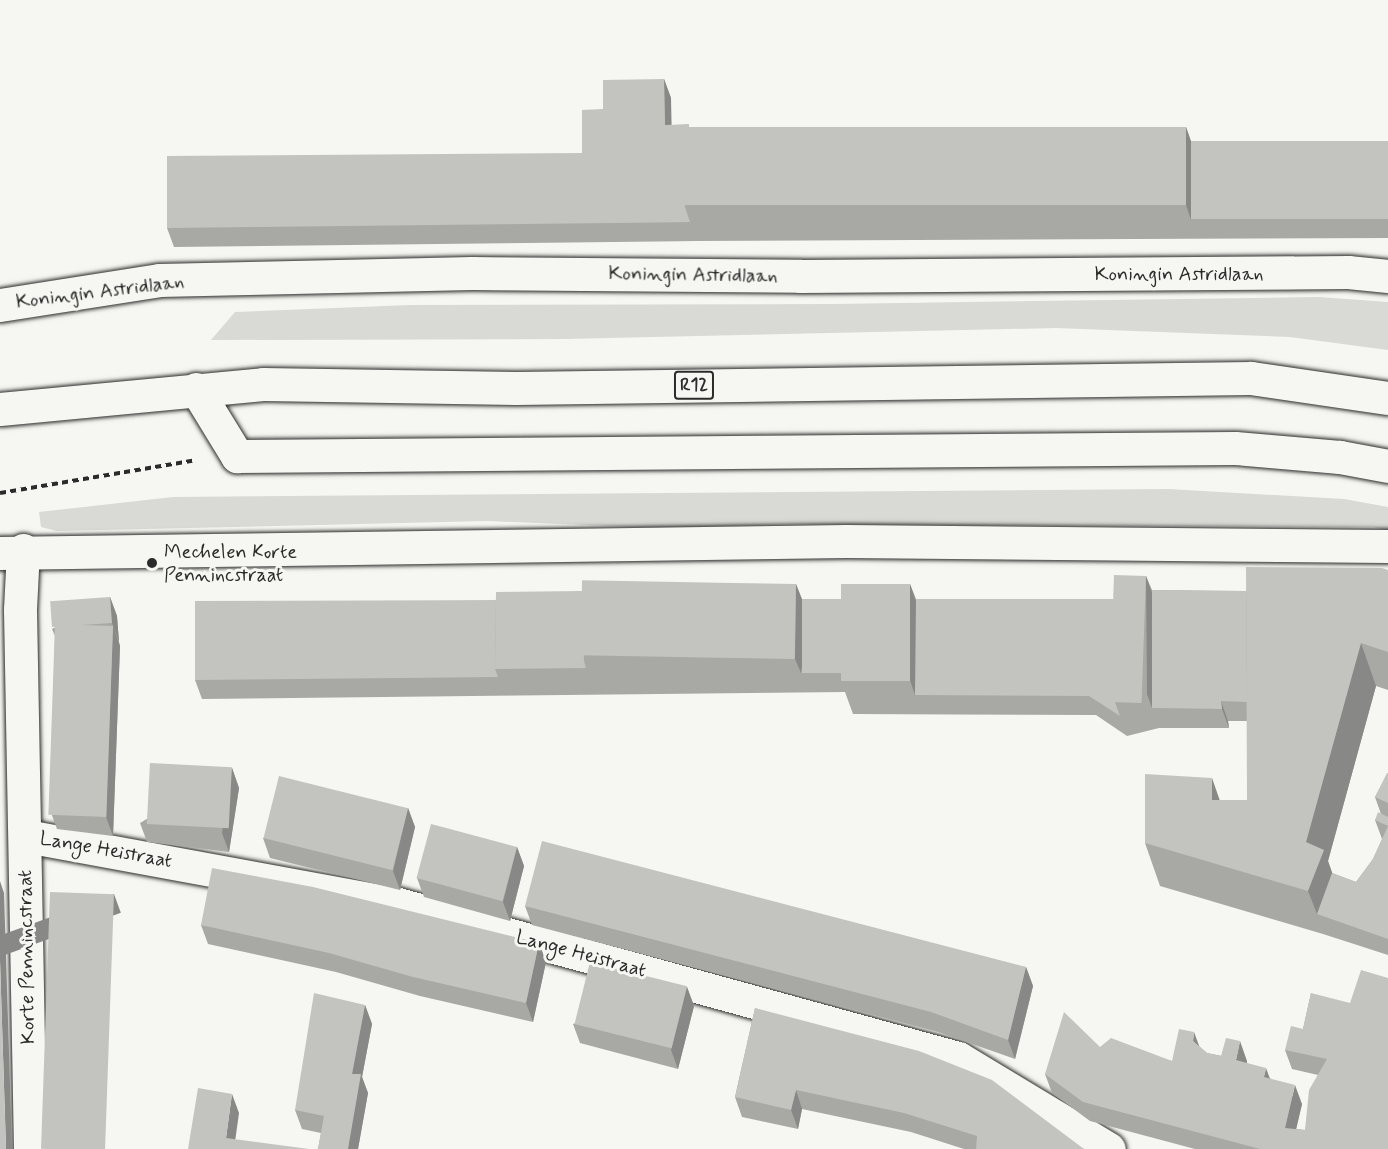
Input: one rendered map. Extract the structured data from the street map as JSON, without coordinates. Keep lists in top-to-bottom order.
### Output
{
  "streets": {
    "street": [
      "Koningin Astridlaan",
      "R12",
      "Lange Heistraat",
      "Korte Pennincstraat"
    ]
  },
  "crossings": [
    ["Lange Heistraat", "Korte Pennincstraat"]
  ],
  "places": ["Mechelen Korte Pennincstraat"]
}
